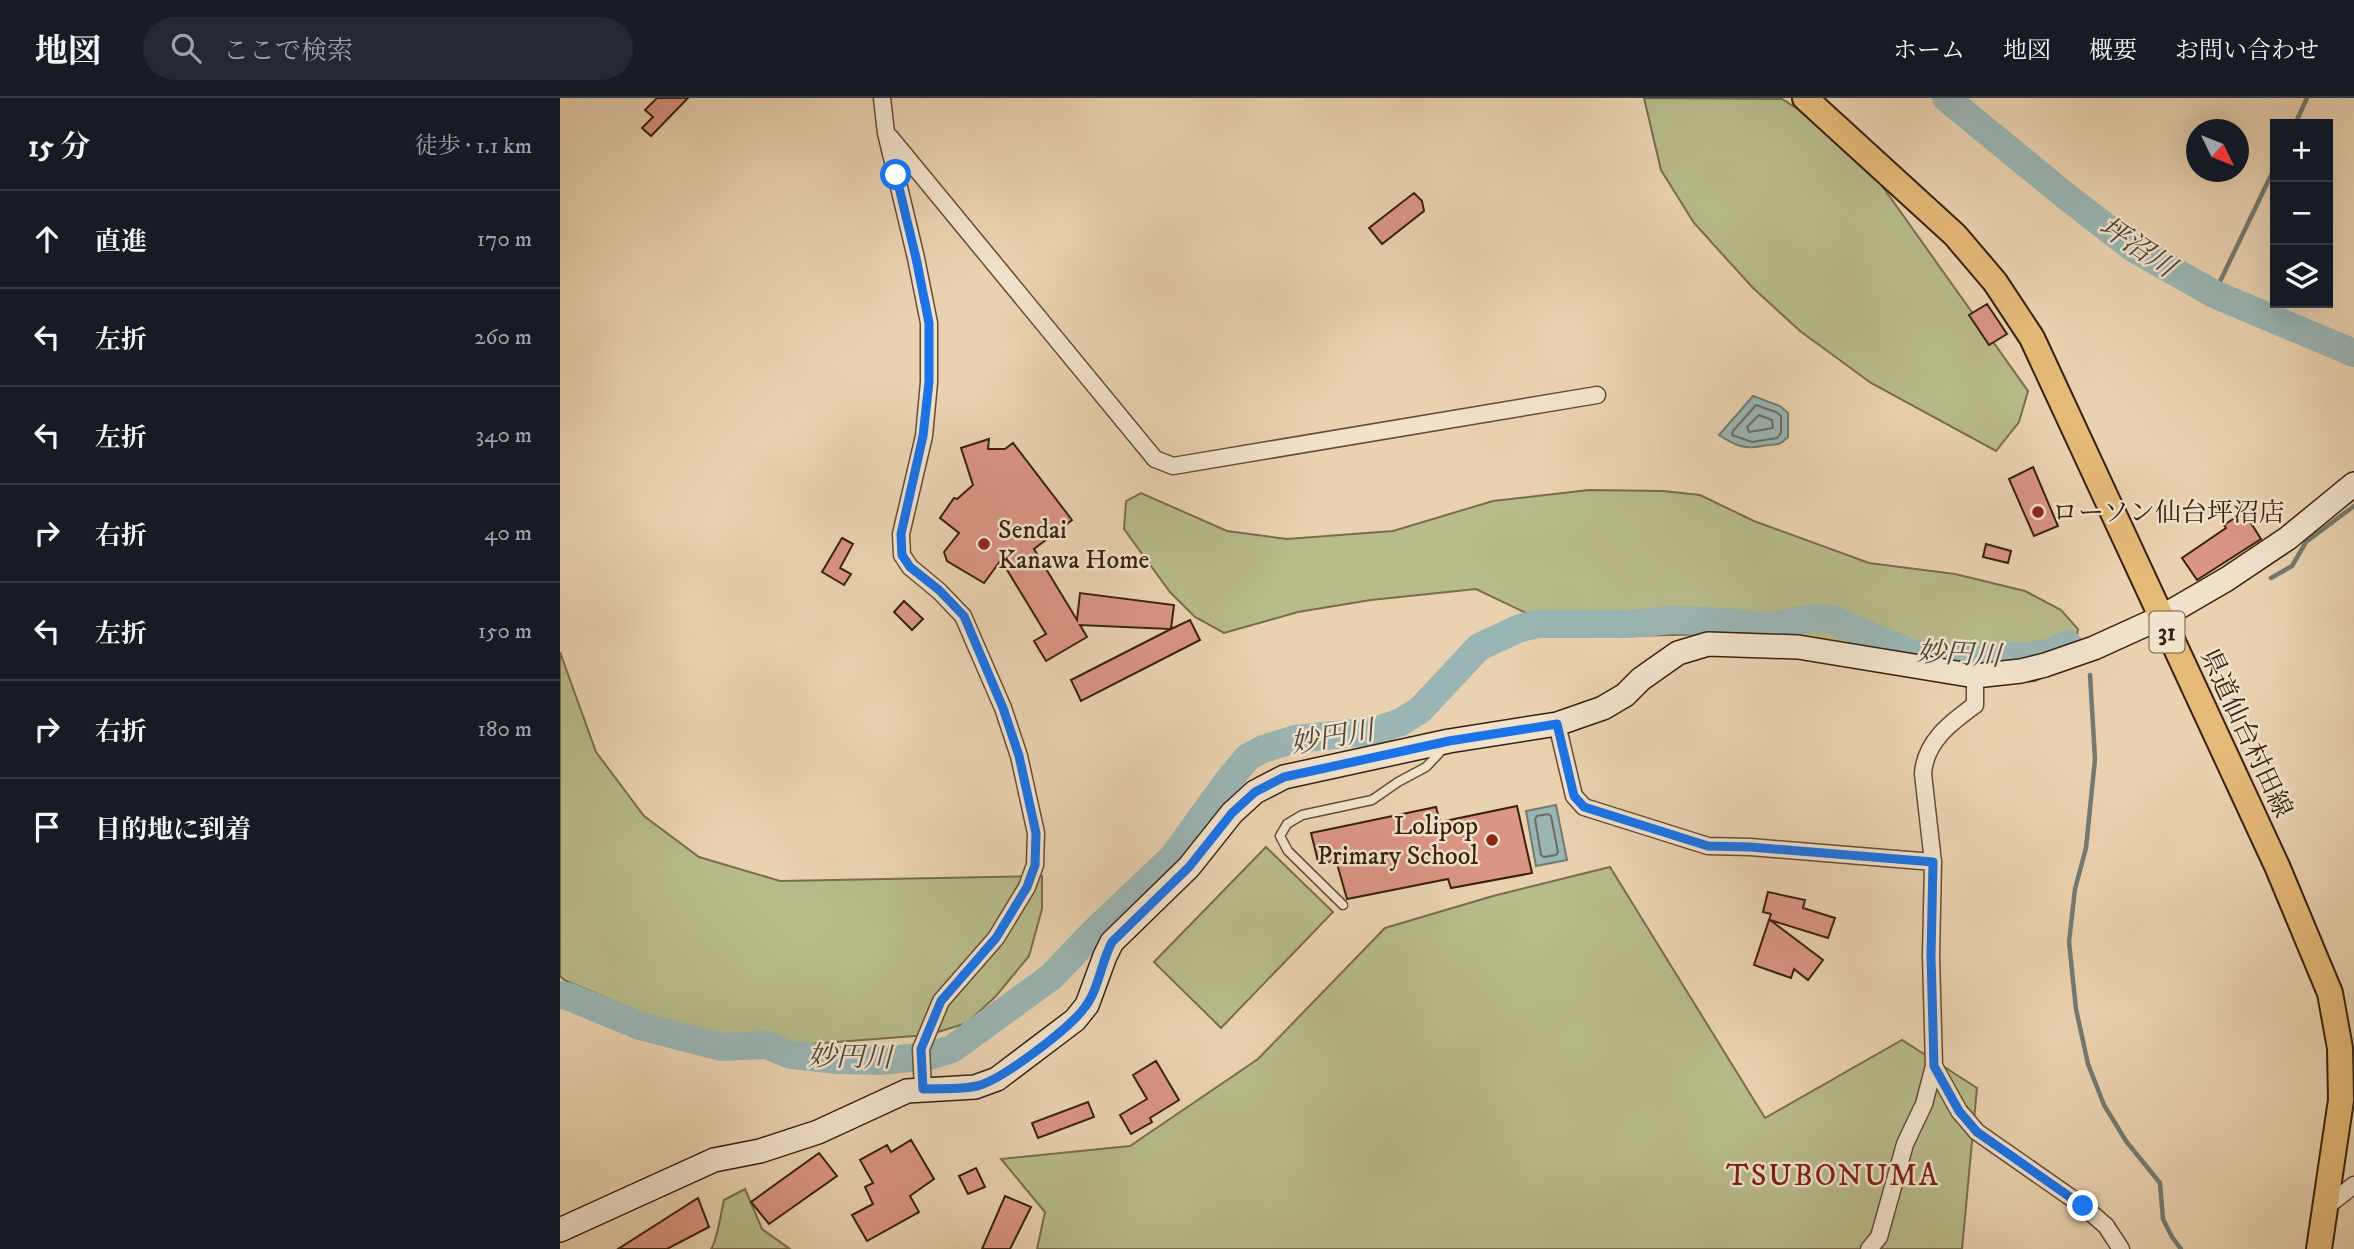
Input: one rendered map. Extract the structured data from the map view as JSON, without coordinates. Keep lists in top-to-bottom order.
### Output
{
  "streets": {
    "main road": ["31", "県道仙台村田線"]
  },
  "districts": ["TSUBONUMA"],
  "water": ["坪沼川", "妙円川"],
  "places": ["ローソン仙台坪沼店", "Sendai Kanawa Home", "Lolipop Primary School"],
  "north": "bottom right",
  "page": {
    "header": "地図",
    "search": "ここで検索",
    "nav": [
      "ホーム",
      "地図",
      "概要",
      "お問い合わせ"
    ],
    "heading": ["15 分", "徒歩 · 1.1 km"],
    "map_buttons": ["+", "−"],
    "list": [
      ["直進", "170 m"],
      ["左折", "260 m"],
      ["左折", "340 m"],
      ["右折", "40 m"],
      ["左折", "150 m"],
      ["右折", "180 m"],
      "目的地に到着"
    ]
  }
}
